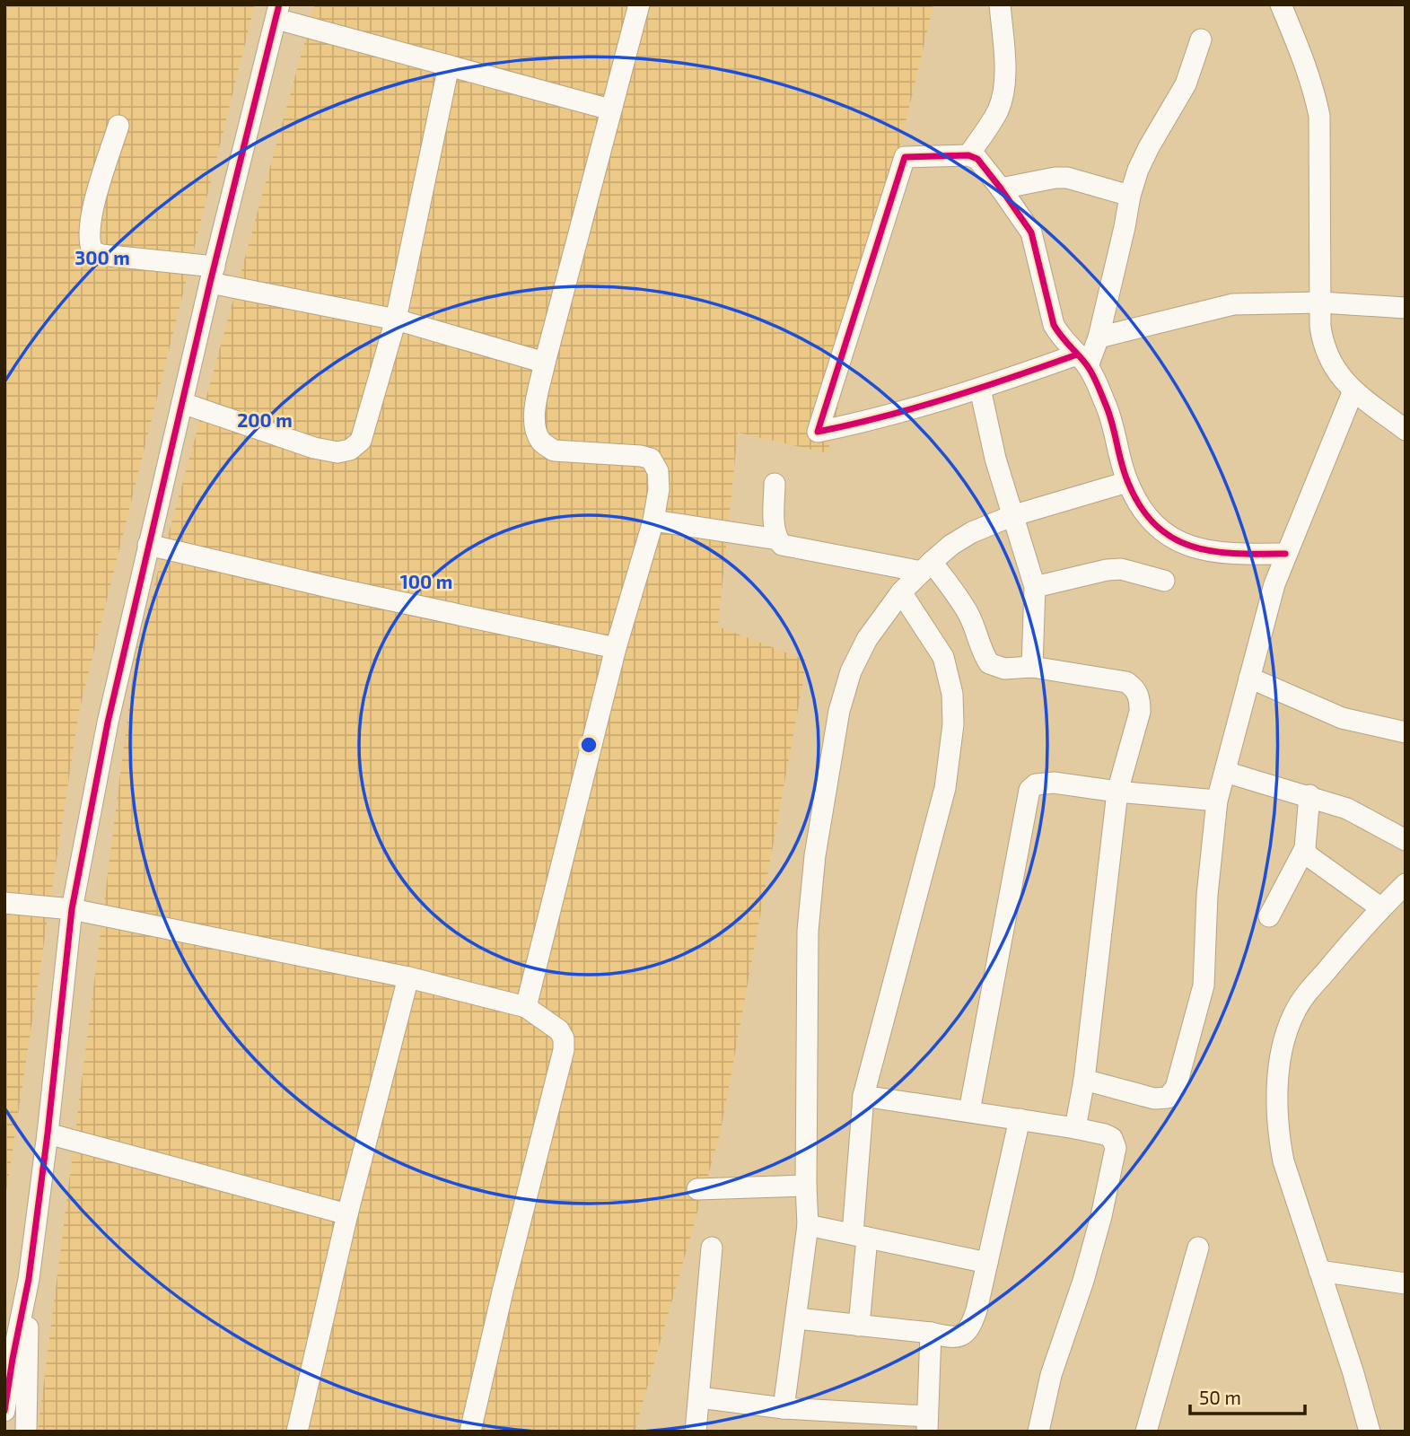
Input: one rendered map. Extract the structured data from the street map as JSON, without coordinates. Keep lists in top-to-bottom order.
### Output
{
  "scale_bar": "50 m",
  "rings": ["300 m", "200 m", "100 m"]
}
